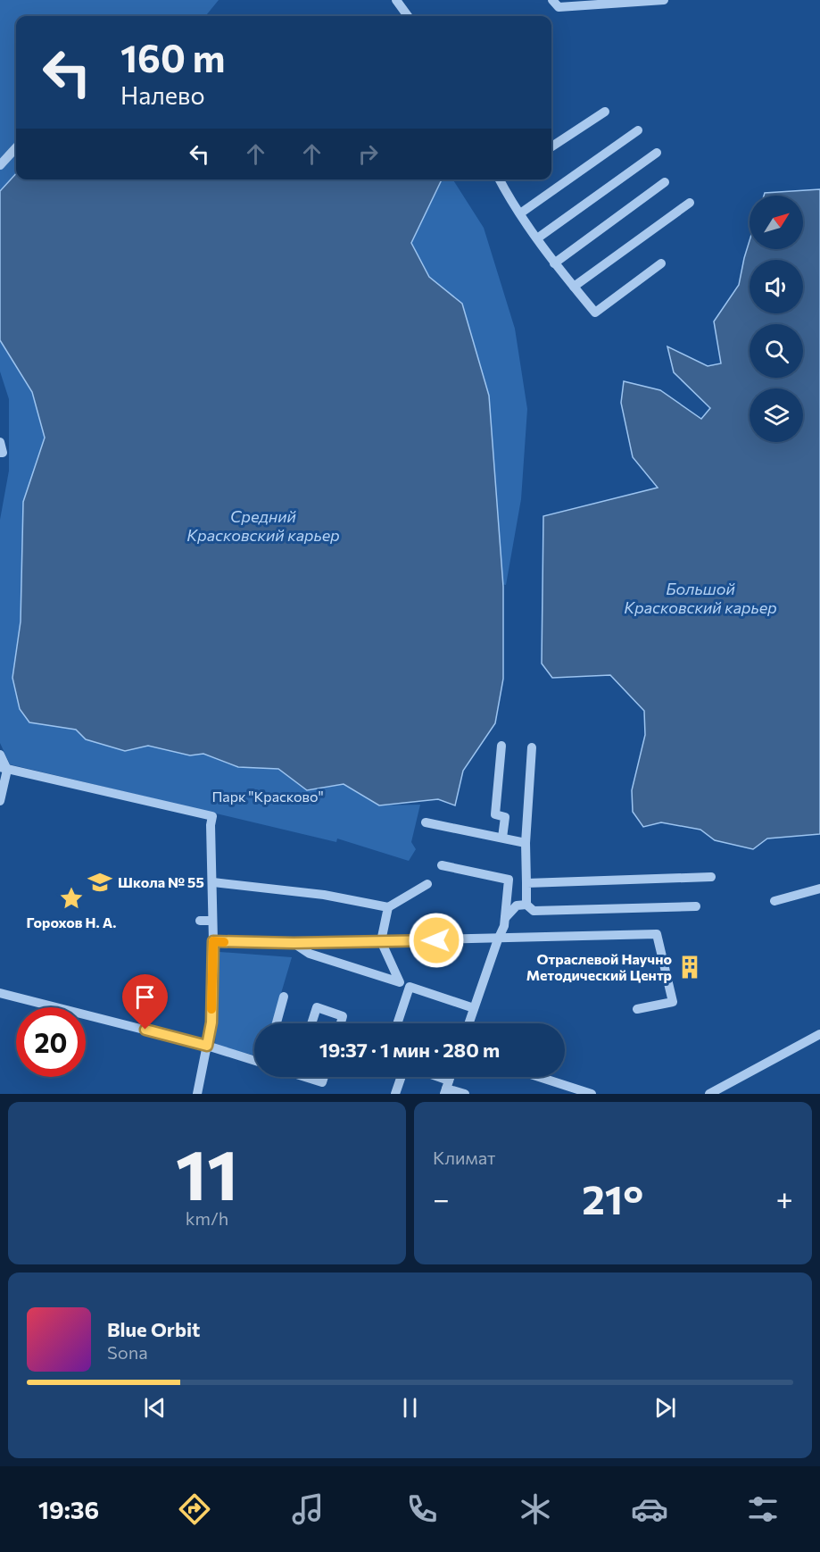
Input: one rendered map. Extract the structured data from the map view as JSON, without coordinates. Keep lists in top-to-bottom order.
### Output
{
  "water": ["Средний Красковский карьер", "Большой Красковский карьер"],
  "parks": ["Парк \"Красково\""],
  "places": {
    "school or university": ["Школа № 55"],
    "place": ["Горохов Н. А."],
    "building": ["Отраслевой Научно Методический Центр"]
  },
  "north": "top right",
  "page": {
    "turn": ["160 m", "Налево"],
    "limit": "20",
    "trip": "19:37 · 1 мин · 280 m",
    "tile": [
      ["11", "km/h"],
      "Климат"
    ],
    "heat": ["−", "21°", "+"],
    "song": ["Blue Orbit", "Sona"],
    "tabs": "19:36"
  }
}
